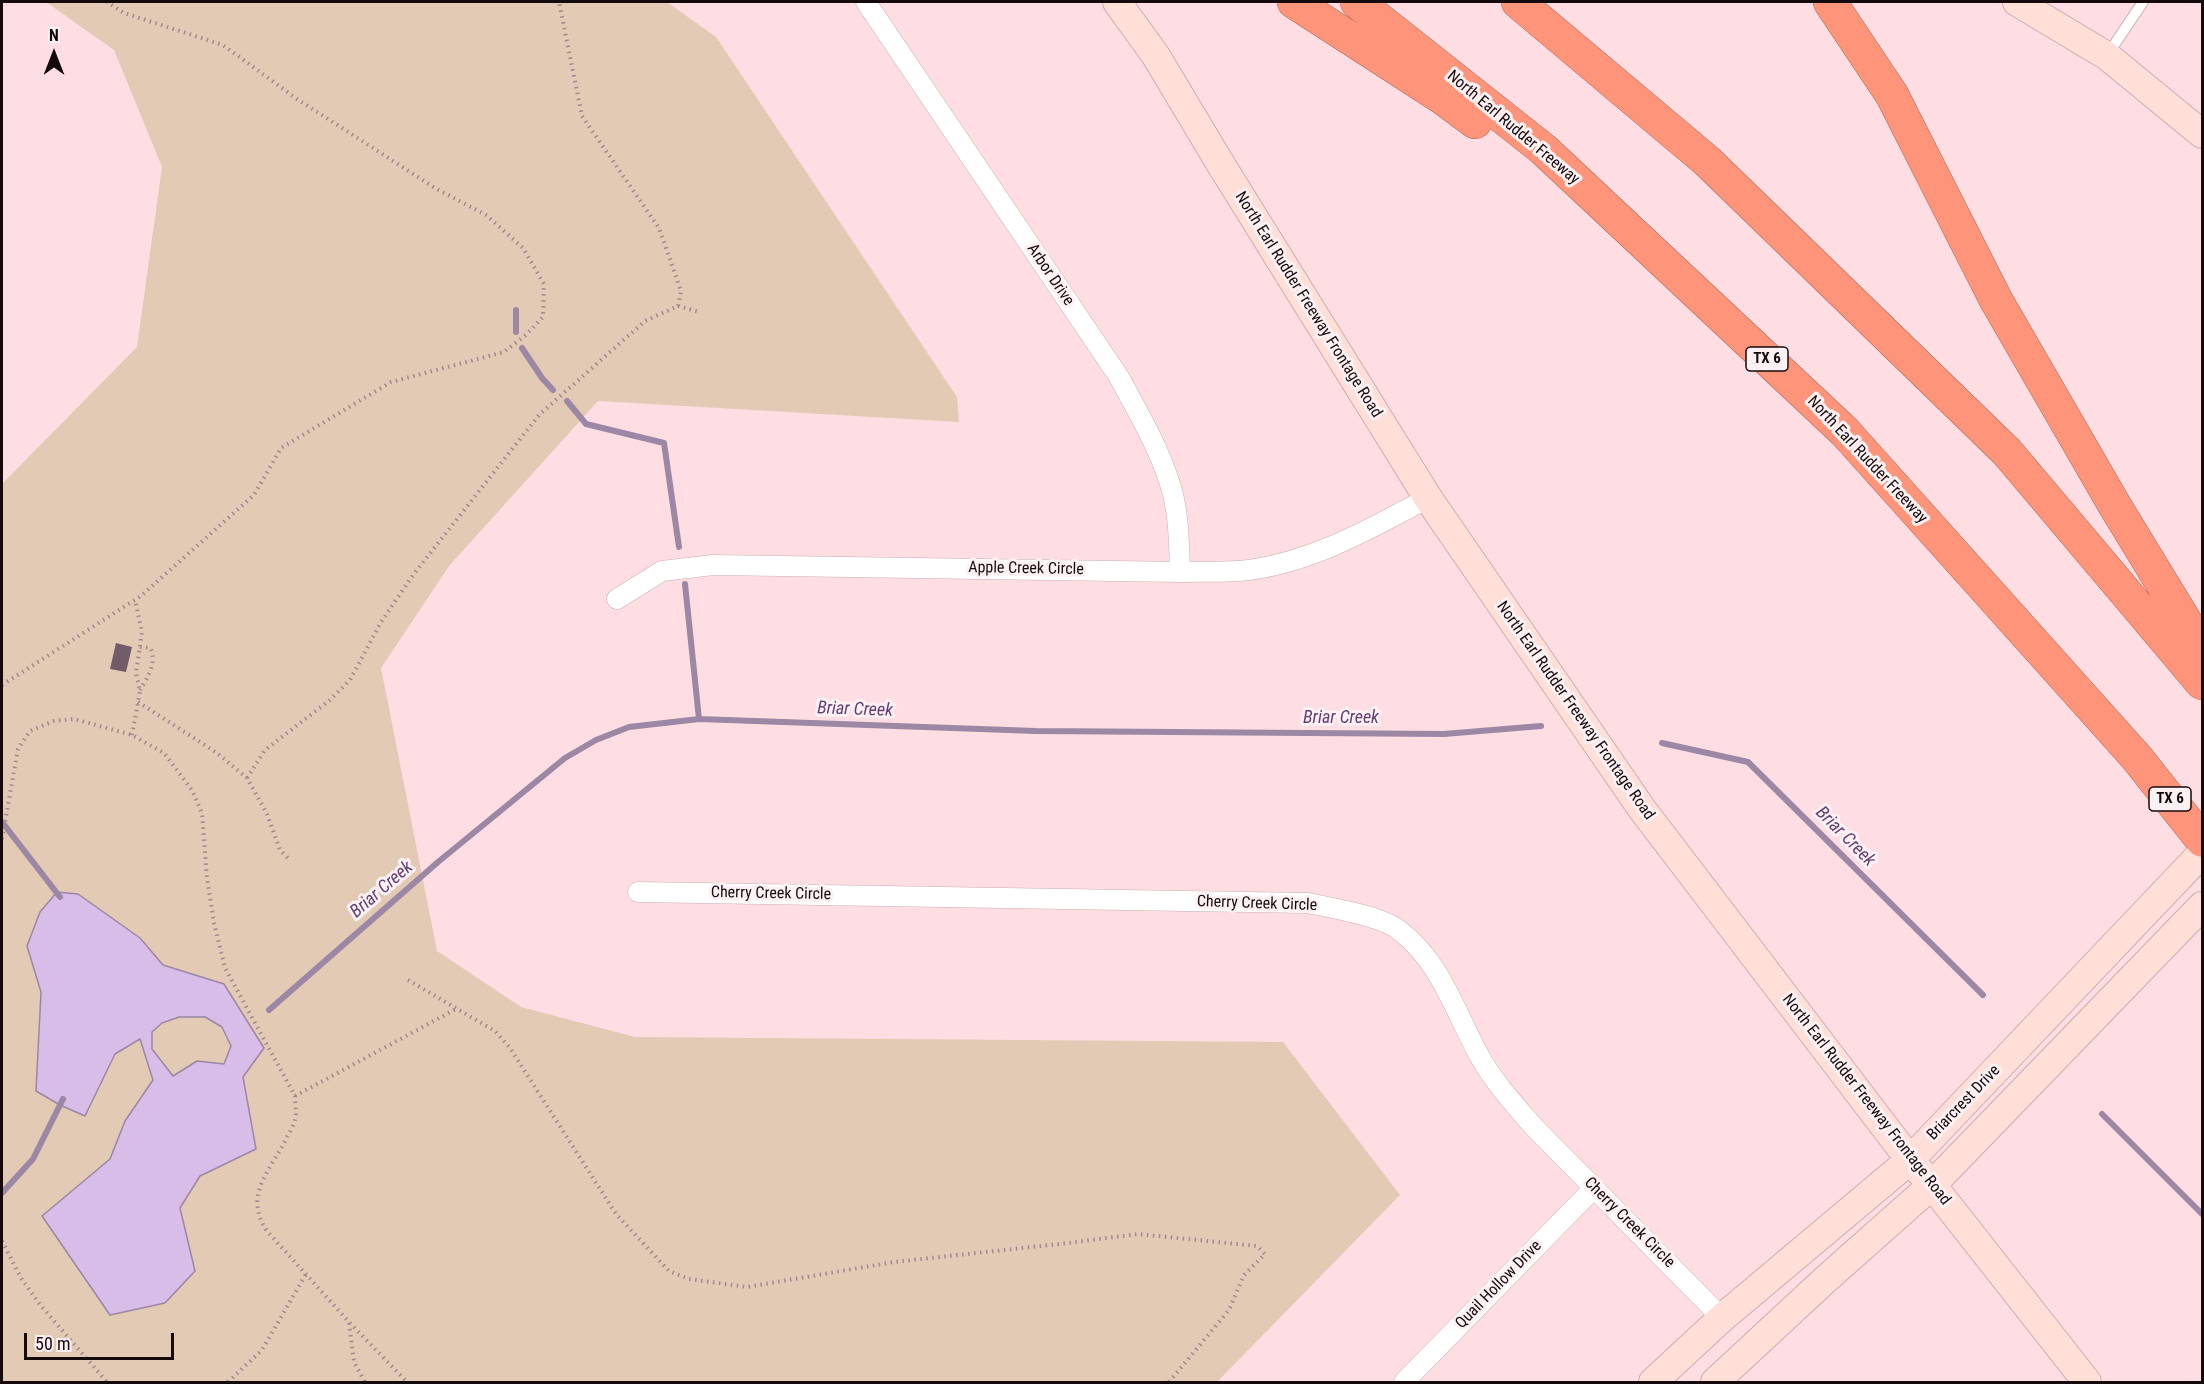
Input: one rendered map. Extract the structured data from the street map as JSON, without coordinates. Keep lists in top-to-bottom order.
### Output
{
  "streets": {
    "highway": ["North Earl Rudder Freeway", "TX 6"],
    "main road": ["North Earl Rudder Freeway Frontage Road", "Briarcrest Drive"],
    "street": [
      "Arbor Drive",
      "Apple Creek Circle",
      "Cherry Creek Circle",
      "Quail Hollow Drive"
    ]
  },
  "crossings": [
    ["Arbor Drive", "Apple Creek Circle"],
    ["North Earl Rudder Freeway Frontage Road", "Apple Creek Circle"],
    ["North Earl Rudder Freeway Frontage Road", "Briarcrest Drive"],
    ["Cherry Creek Circle", "Briarcrest Drive"],
    ["Cherry Creek Circle", "Quail Hollow Drive"]
  ],
  "water": ["Briar Creek"],
  "scale_bar": "50 m",
  "north": "top"
}
